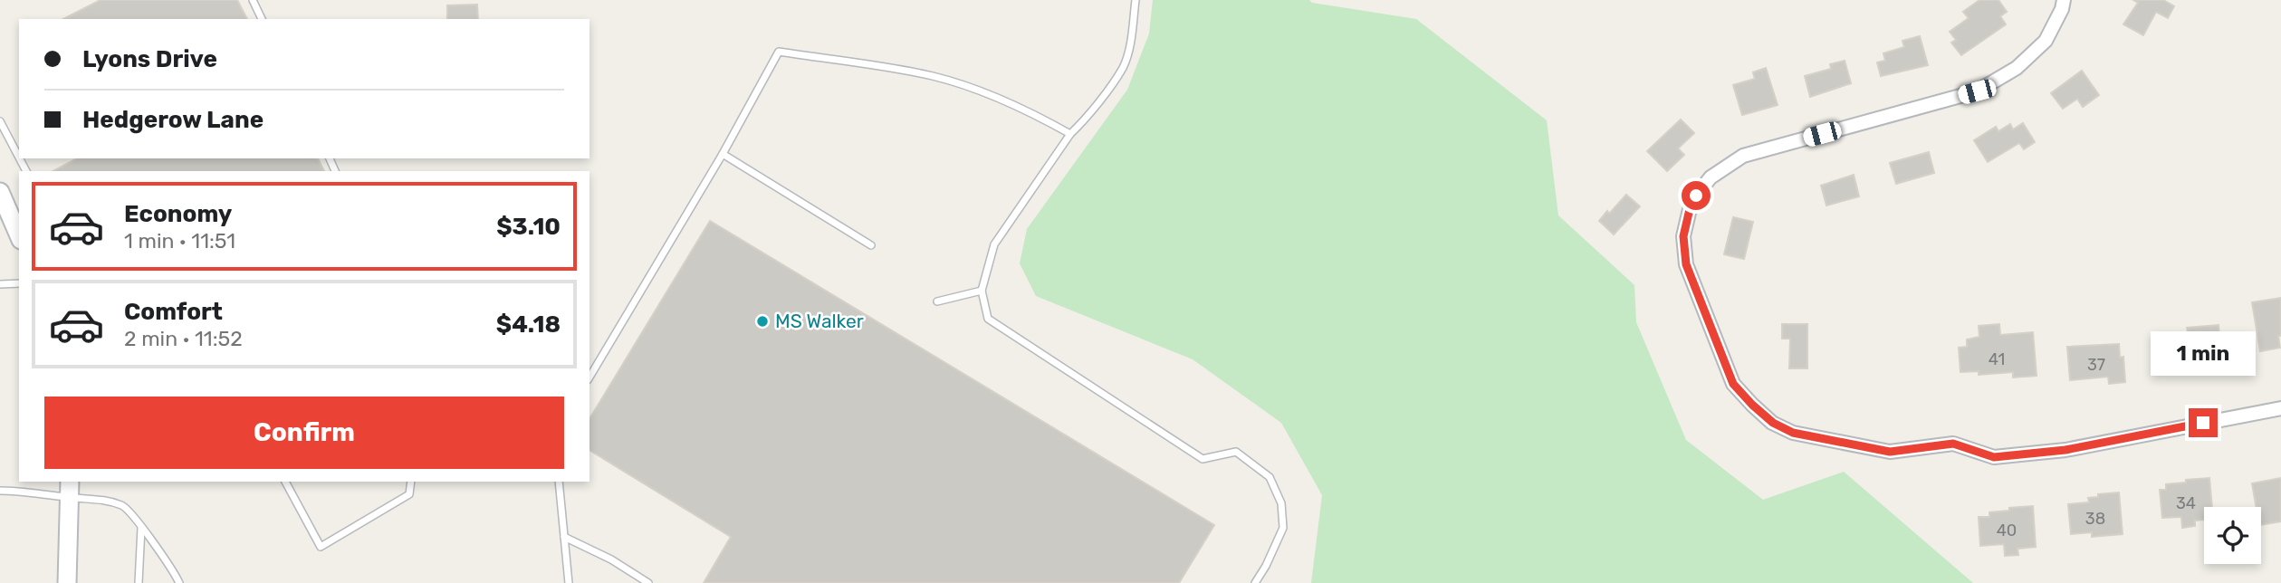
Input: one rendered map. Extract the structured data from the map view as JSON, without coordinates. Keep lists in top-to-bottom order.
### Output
{
  "places": ["MS Walker"],
  "house_numbers": [
    "41",
    "37",
    "34",
    "38",
    "40"
  ],
  "page": {
    "banner": ["Lyons Drive", "Hedgerow Lane"],
    "list": [
      {
        "name": "Economy",
        "note": "1 min · 11:51",
        "value": "$3.10"
      },
      {
        "name": "Comfort",
        "note": "2 min · 11:52",
        "value": "$4.18"
      }
    ],
    "bubble": "1 min",
    "buttons": "Confirm"
  }
}
